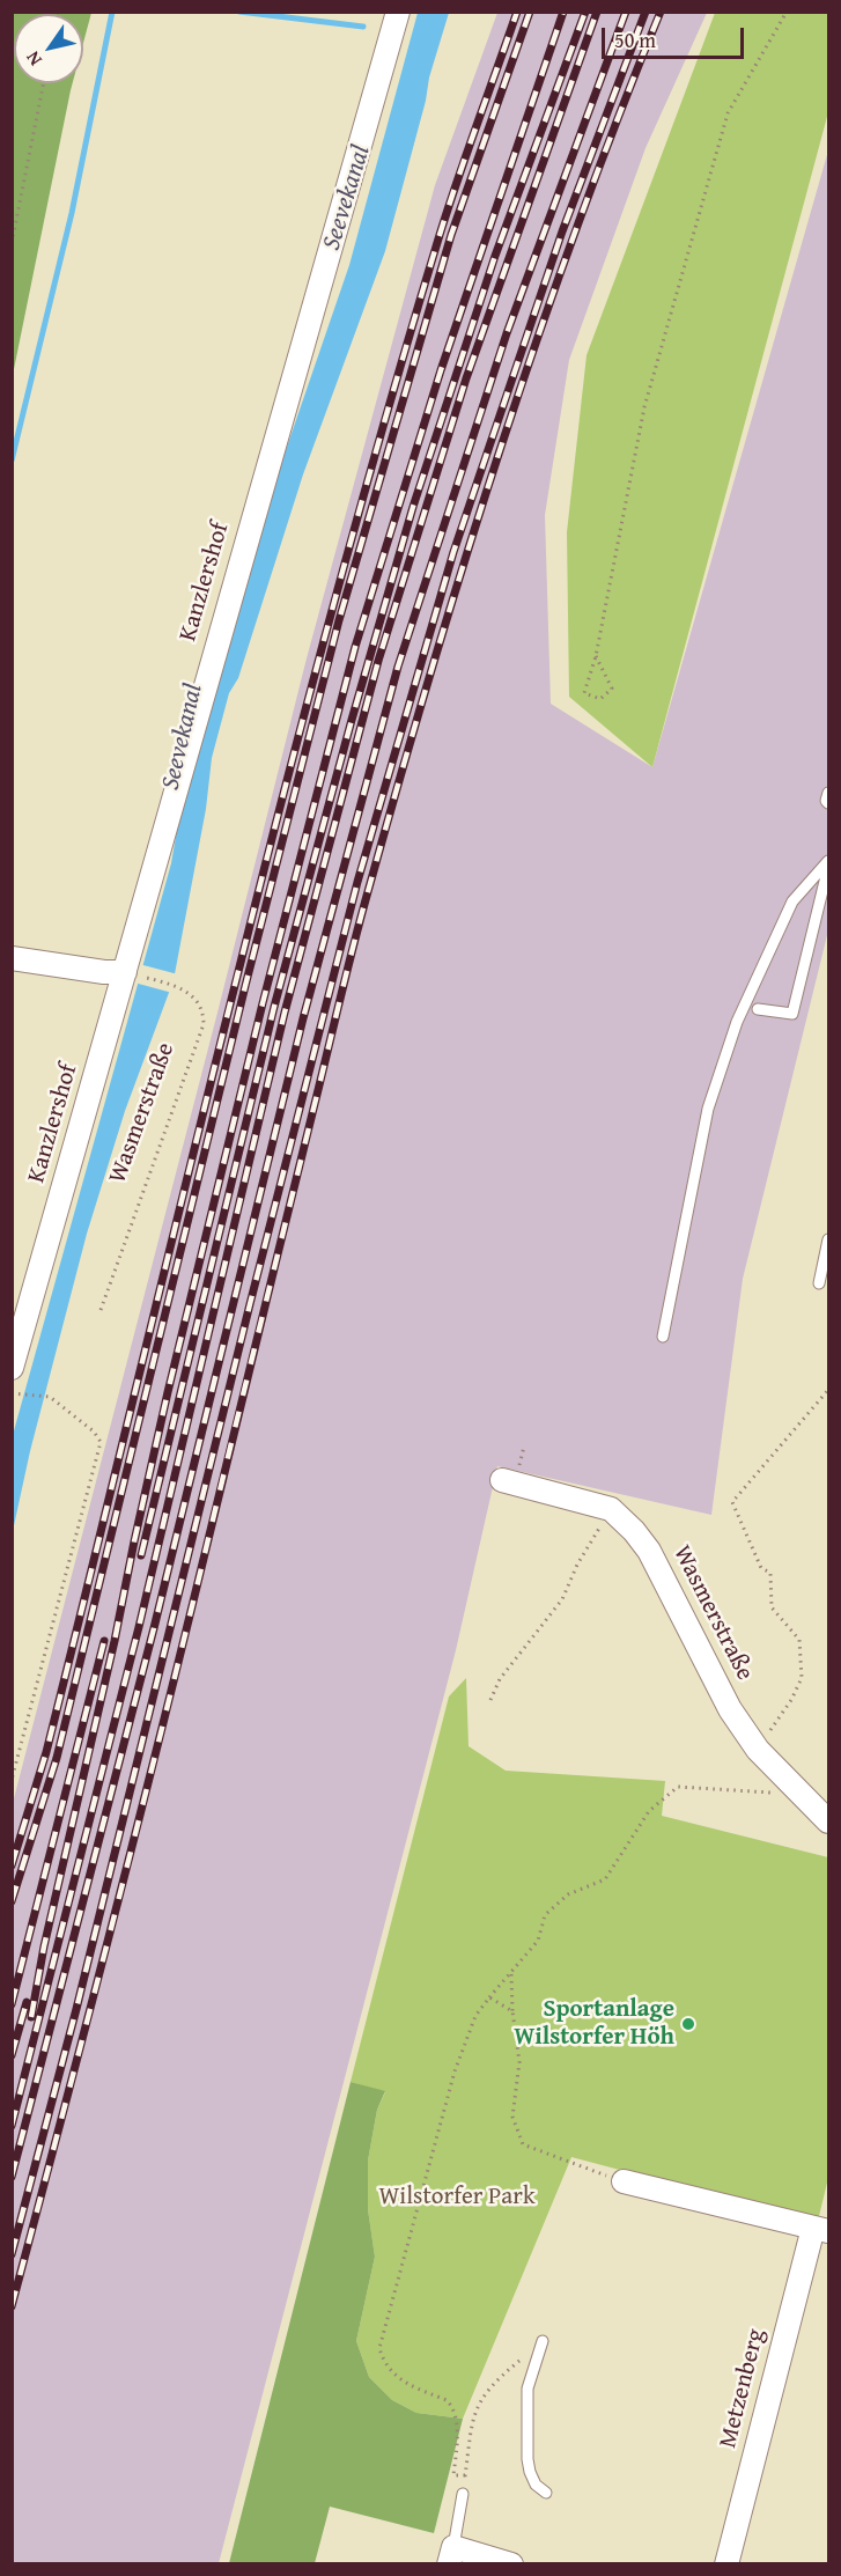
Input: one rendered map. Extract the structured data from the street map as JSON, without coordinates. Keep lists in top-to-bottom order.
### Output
{
  "streets": {
    "street": ["Kanzlershof", "Wasmerstraße", "Metzenberg"]
  },
  "crossings": [
    ["Kanzlershof", "Wasmerstraße"]
  ],
  "water": ["Seevekanal"],
  "parks": ["Wilstorfer Park"],
  "places": ["Sportanlage Wilstorfer Höh"],
  "scale_bar": "50 m",
  "north": "bottom left"
}
